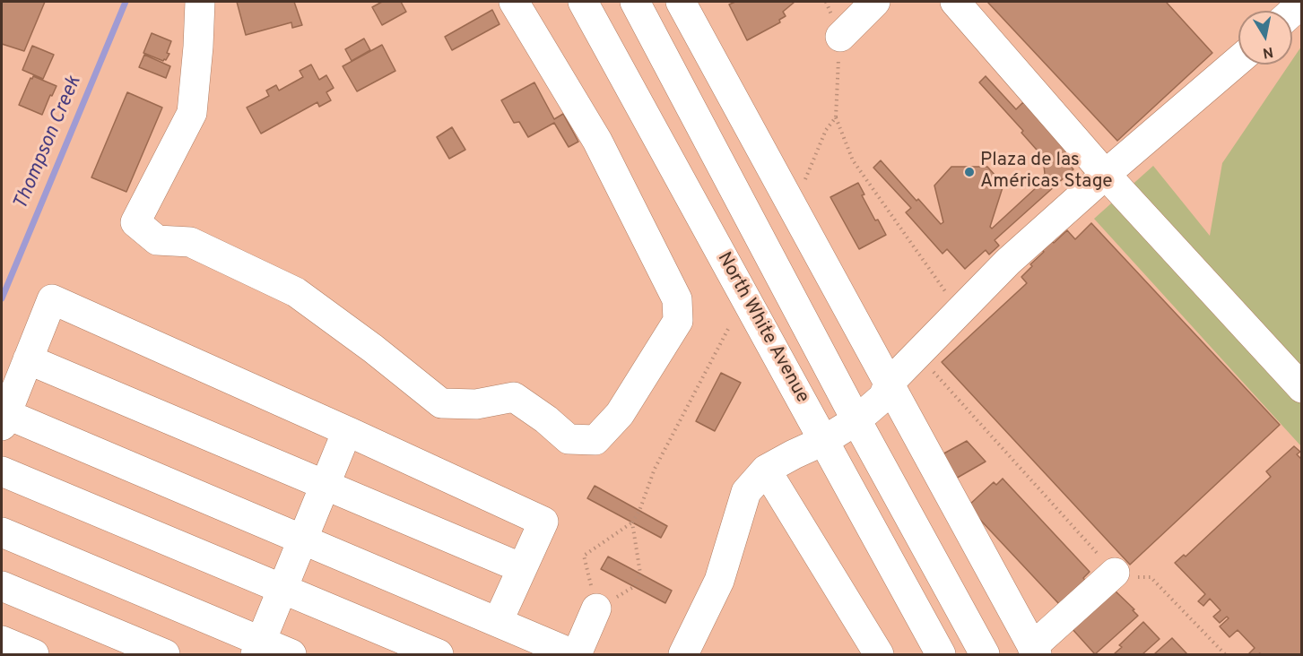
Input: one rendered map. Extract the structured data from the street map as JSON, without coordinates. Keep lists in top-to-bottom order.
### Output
{
  "streets": {
    "main road": ["North White Avenue"]
  },
  "water": ["Thompson Creek"],
  "places": ["Plaza de las Américas Stage"],
  "north": "bottom"
}
